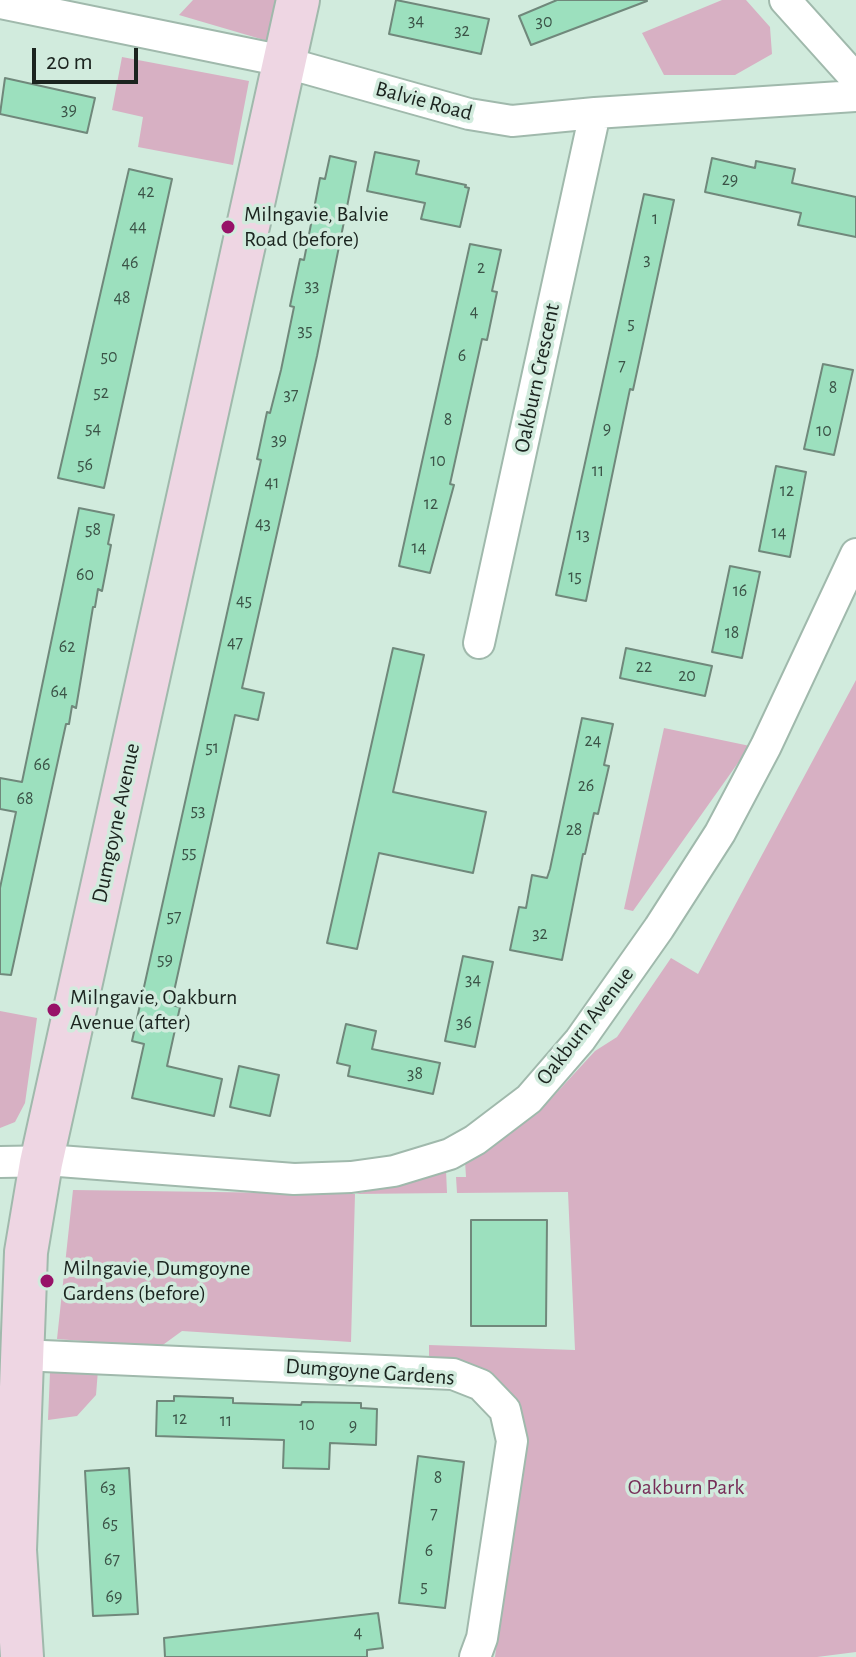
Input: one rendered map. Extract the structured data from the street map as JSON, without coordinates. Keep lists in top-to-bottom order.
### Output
{
  "streets": {
    "street": [
      "Balvie Road",
      "Oakburn Crescent",
      "Dumgoyne Avenue",
      "Oakburn Avenue",
      "Dumgoyne Gardens"
    ]
  },
  "crossings": [
    ["Balvie Road", "Oakburn Crescent"],
    ["Balvie Road", "Dumgoyne Avenue"],
    ["Dumgoyne Avenue", "Oakburn Avenue"],
    ["Dumgoyne Avenue", "Dumgoyne Gardens"]
  ],
  "parks": ["Oakburn Park"],
  "places": ["Milngavie, Balvie Road (before)", "Milngavie, Oakburn Avenue (after)", "Milngavie, Dumgoyne Gardens (before)"],
  "house_numbers": [
    "34",
    "30",
    "32",
    "39",
    "29",
    "42",
    "1",
    "44",
    "3",
    "46",
    "2",
    "33",
    "48",
    "4",
    "5",
    "35",
    "6",
    "50",
    "7",
    "8",
    "52",
    "37",
    "8",
    "54",
    "9",
    "10",
    "39",
    "10",
    "56",
    "11",
    "41",
    "12",
    "12",
    "43",
    "58",
    "14",
    "13",
    "14",
    "60",
    "15",
    "16",
    "45",
    "18",
    "47",
    "62",
    "22",
    "20",
    "64",
    "24",
    "51",
    "66",
    "26",
    "68",
    "53",
    "28",
    "55",
    "57",
    "32",
    "59",
    "34",
    "36",
    "38",
    "12",
    "11",
    "10",
    "9",
    "8",
    "63",
    "7",
    "65",
    "6",
    "67",
    "5",
    "69",
    "4"
  ],
  "scale_bar": "20 m"
}
